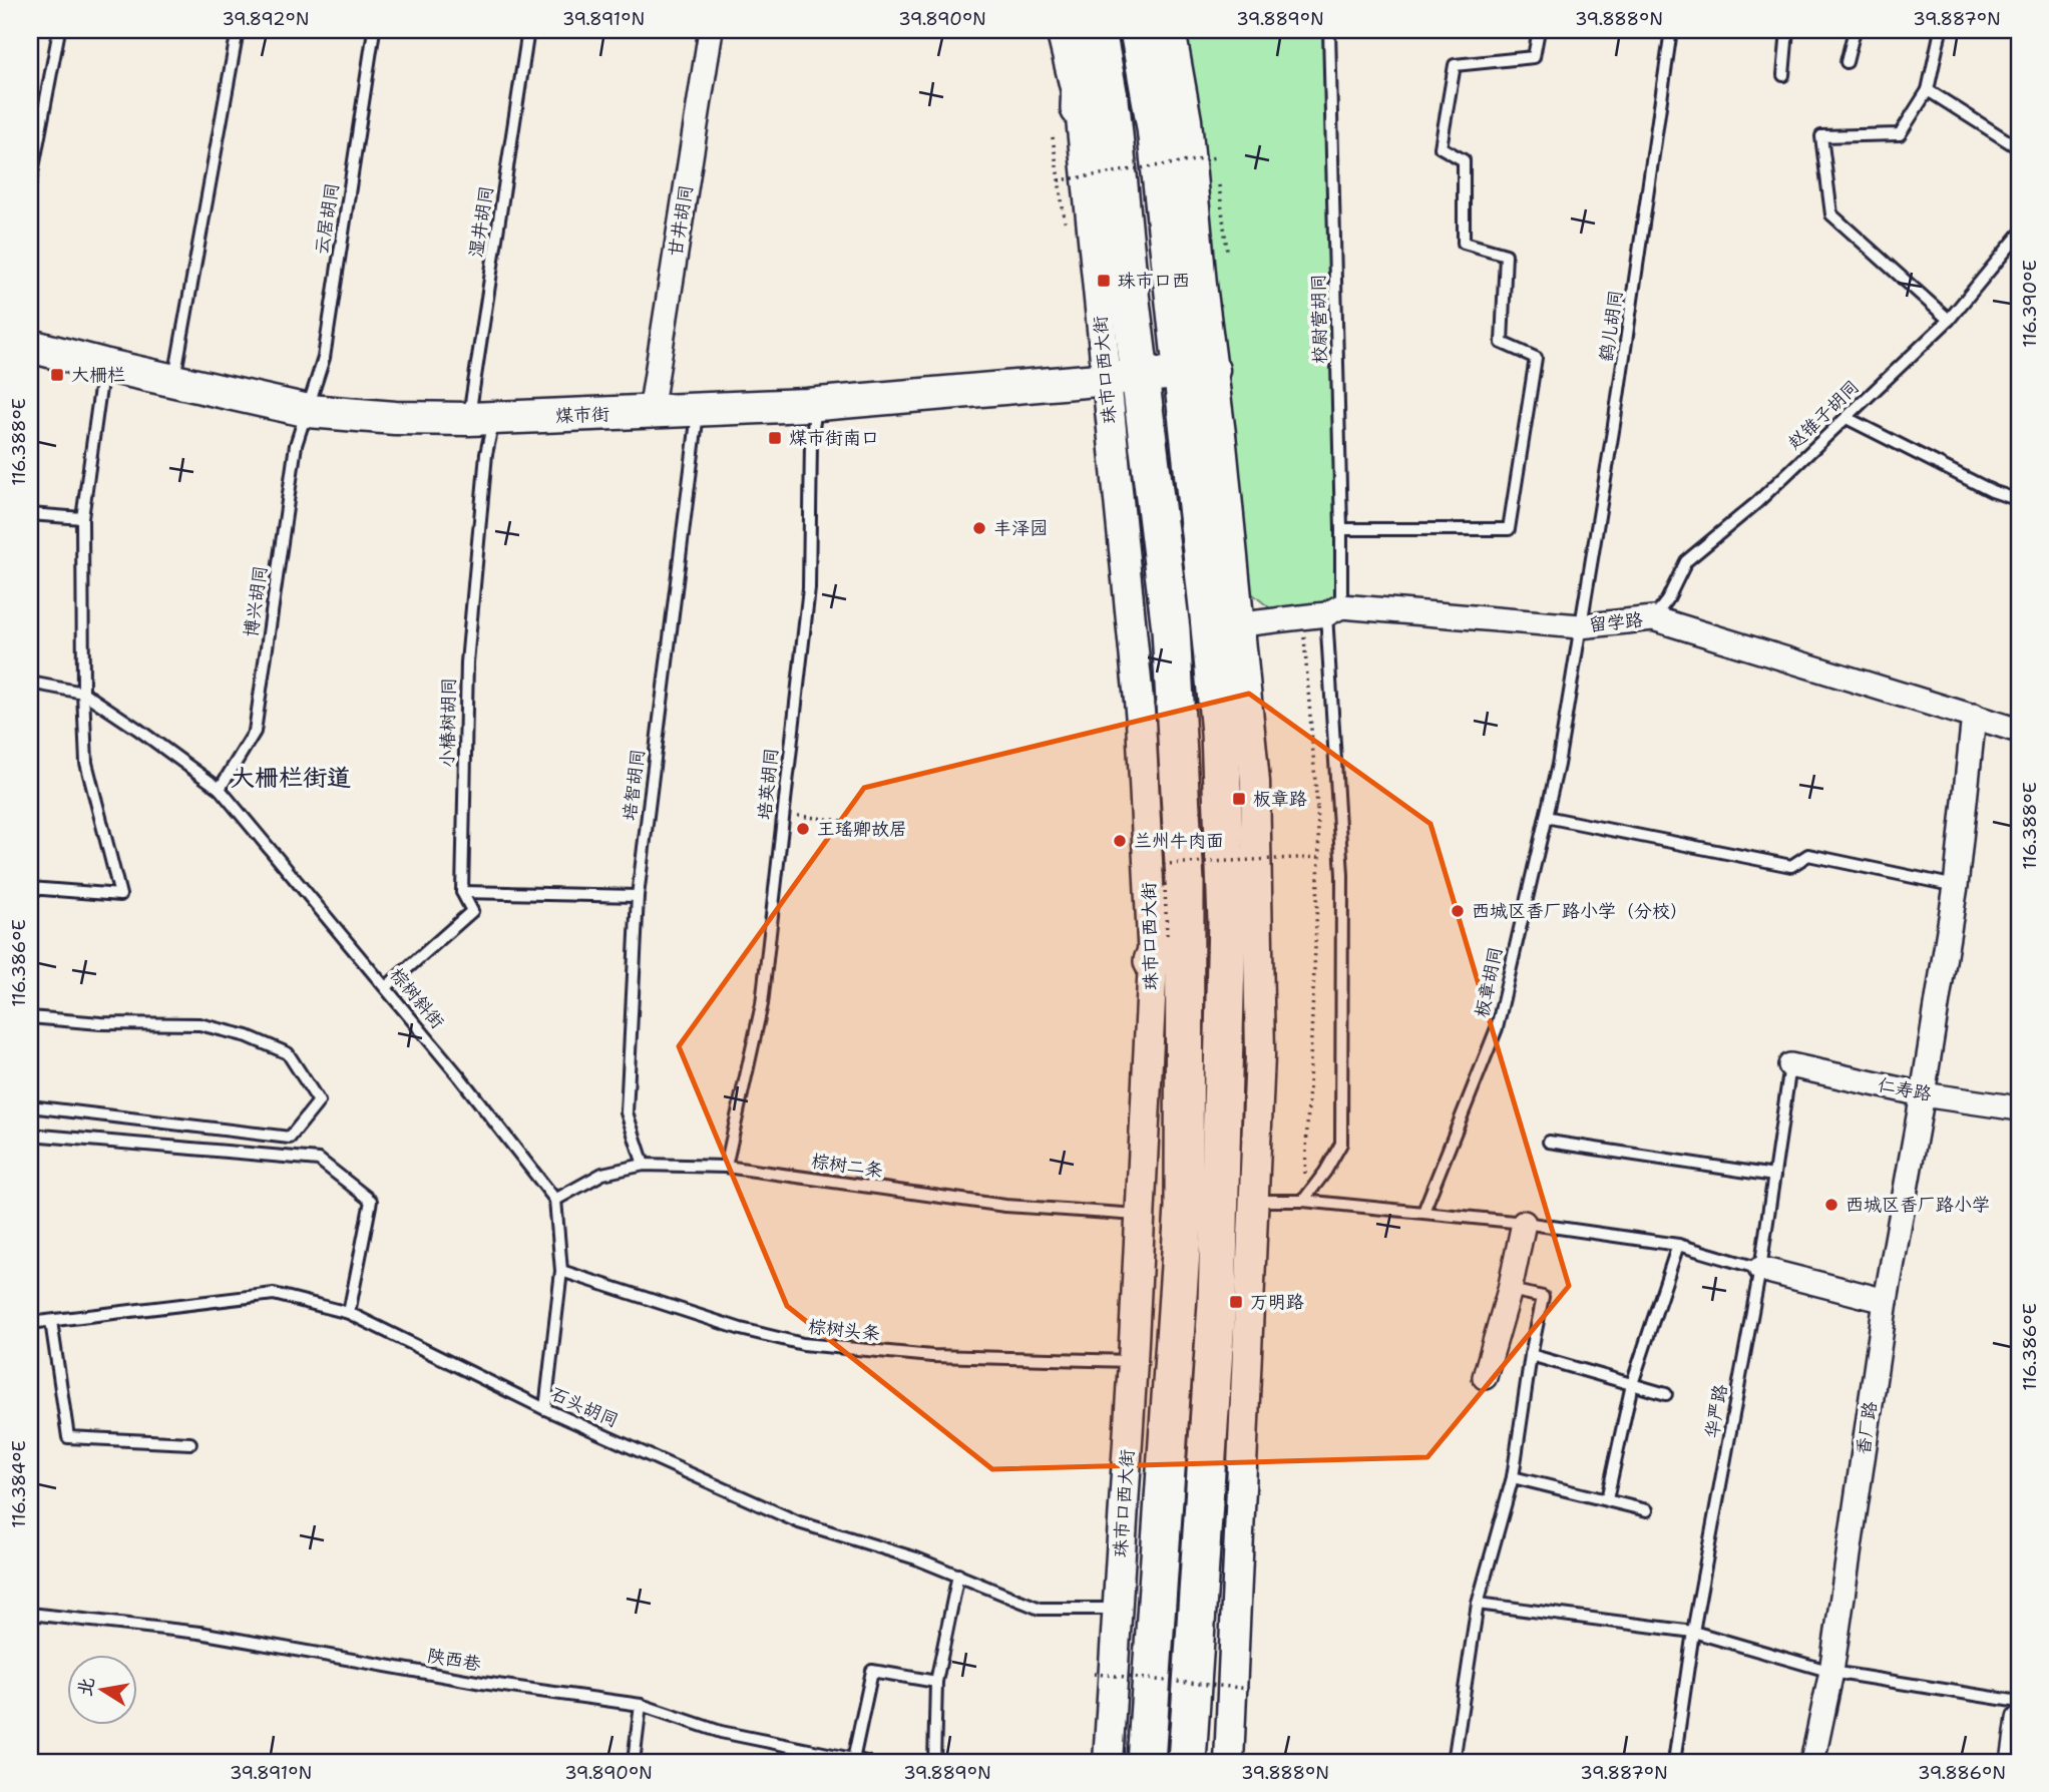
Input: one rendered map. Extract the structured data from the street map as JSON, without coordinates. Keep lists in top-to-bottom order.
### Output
{
  "streets": {
    "main road": ["珠市口西大街", "煤市街"],
    "street": [
      "甘井胡同",
      "留学路",
      "仁寿路",
      "香厂路"
    ],
    "lane": [
      "云居胡同",
      "湿井胡同",
      "校尉营胡同",
      "鹞儿胡同",
      "赵锥子胡同",
      "博兴胡同",
      "小椿树胡同",
      "培英胡同",
      "培智胡同",
      "板章胡同",
      "棕树斜街",
      "棕树二条",
      "棕树头条",
      "石头胡同",
      "华严路",
      "陕西巷"
    ]
  },
  "crossings": [
    ["云居胡同", "煤市街"],
    ["云居胡同", "博兴胡同"],
    ["甘井胡同", "煤市街"],
    ["湿井胡同", "煤市街"],
    ["湿井胡同", "小椿树胡同"],
    ["校尉营胡同", "留学路"],
    ["鹞儿胡同", "留学路"],
    ["鹞儿胡同", "板章胡同"],
    ["珠市口西大街", "煤市街"],
    ["珠市口西大街", "棕树二条"],
    ["珠市口西大街", "棕树头条"],
    ["珠市口西大街", "石头胡同"],
    ["煤市街", "博兴胡同"],
    ["煤市街", "小椿树胡同"],
    ["煤市街", "培英胡同"],
    ["煤市街", "培智胡同"],
    ["赵锥子胡同", "留学路"],
    ["博兴胡同", "棕树斜街"],
    ["留学路", "板章胡同"],
    ["留学路", "香厂路"],
    ["小椿树胡同", "棕树斜街"],
    ["培英胡同", "棕树二条"],
    ["培智胡同", "棕树二条"],
    ["棕树斜街", "棕树二条"],
    ["仁寿路", "华严路"],
    ["仁寿路", "香厂路"]
  ],
  "districts": ["大栅栏街道"],
  "places": {
    "transit": [
      "珠市口西",
      "大栅栏",
      "煤市街南口",
      "板章路",
      "万明路"
    ],
    "other": [
      "丰泽园",
      "王瑶卿故居",
      "兰州牛肉面",
      "西城区香厂路小学（分校）",
      "西城区香厂路小学"
    ]
  },
  "north": "left",
  "coordinates": [
    "39.892°N",
    "39.891°N",
    "39.890°N",
    "39.889°N",
    "39.888°N",
    "39.887°N",
    "116.390°E",
    "116.388°E",
    "116.386°E",
    "116.384°E",
    "39.886°N"
  ]
}
